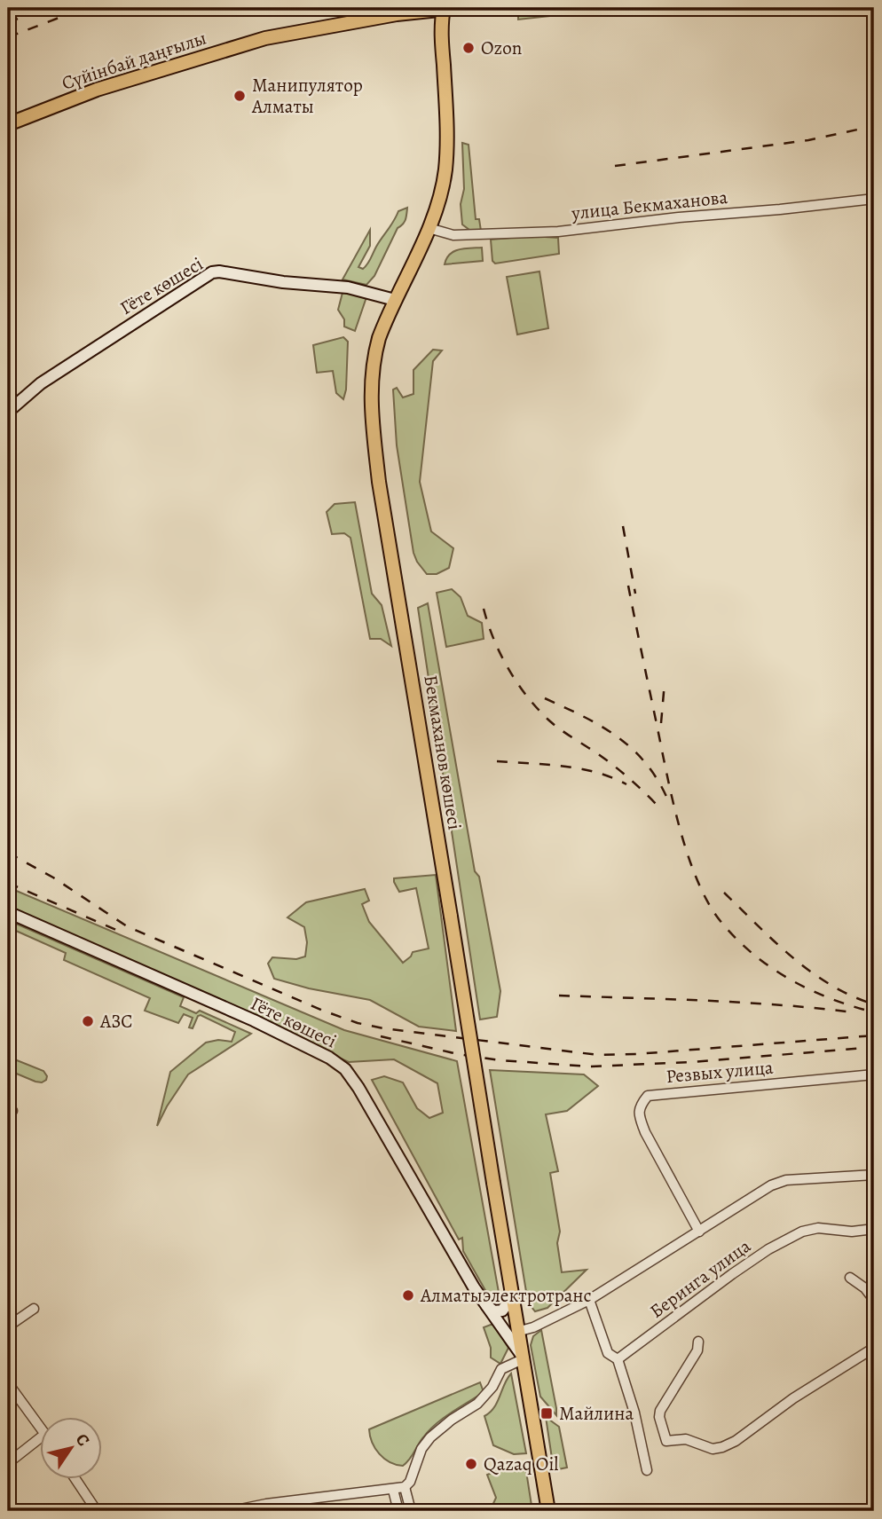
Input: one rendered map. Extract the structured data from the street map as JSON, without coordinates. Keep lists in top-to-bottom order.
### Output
{
  "streets": {
    "main road": ["Сүйінбай даңғылы", "Гёте көшесі", "Бекмаханов көшесі"],
    "street": ["улица Бекмаханова", "Резвых улица", "Беринга улица"]
  },
  "crossings": [
    ["Сүйінбай даңғылы", "Бекмаханов көшесі"],
    ["улица Бекмаханова", "Бекмаханов көшесі"],
    ["Гёте көшесі", "Бекмаханов көшесі"],
    ["Бекмаханов көшесі", "Беринга улица"],
    ["Резвых улица", "Беринга улица"]
  ],
  "places": {
    "other": [
      "Ozon",
      "Манипулятор Алматы",
      "АЗС",
      "Алматыэлектротранс",
      "Qazaq Oil"
    ],
    "transit": ["Майлина"]
  },
  "north": "top right"
}
